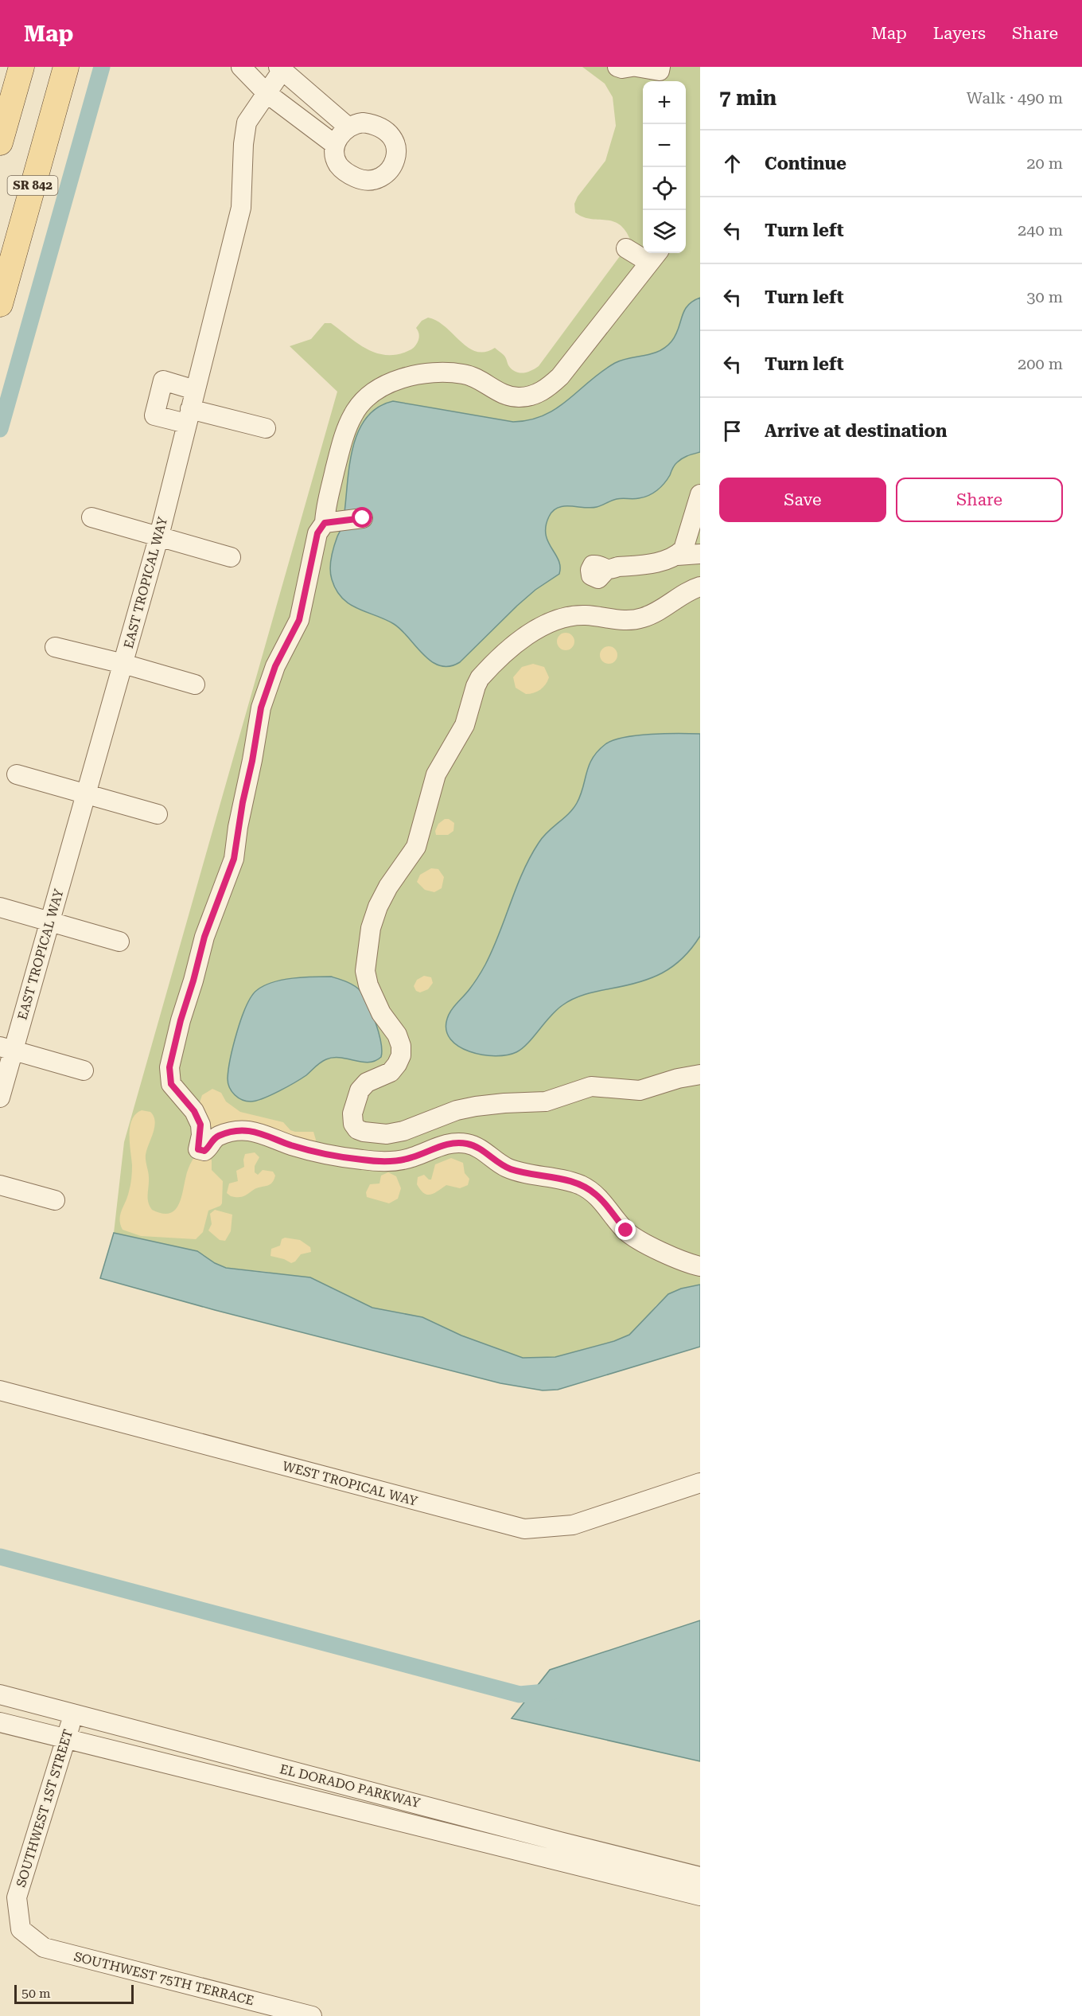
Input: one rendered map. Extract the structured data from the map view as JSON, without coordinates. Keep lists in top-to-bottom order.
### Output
{
  "streets": {
    "main road": ["SR 842"],
    "street": [
      "EAST TROPICAL WAY",
      "WEST TROPICAL WAY",
      "EL DORADO PARKWAY",
      "SOUTHWEST 1ST STREET",
      "SOUTHWEST 75TH TERRACE"
    ]
  },
  "crossings": [
    ["EL DORADO PARKWAY", "SOUTHWEST 1ST STREET"],
    ["SOUTHWEST 1ST STREET", "SOUTHWEST 75TH TERRACE"]
  ],
  "scale_bar": "50 m",
  "page": {
    "header": "Map",
    "nav": ["Map", "Layers", "Share"],
    "heading": ["7 min", "Walk · 490 m"],
    "map_buttons": ["+", "−"],
    "list": [
      ["Continue", "20 m"],
      ["Turn left", "240 m"],
      ["Turn left", "30 m"],
      ["Turn left", "200 m"],
      "Arrive at destination"
    ],
    "buttons": ["Save", "Share"],
    "scale": "50 m"
  }
}
